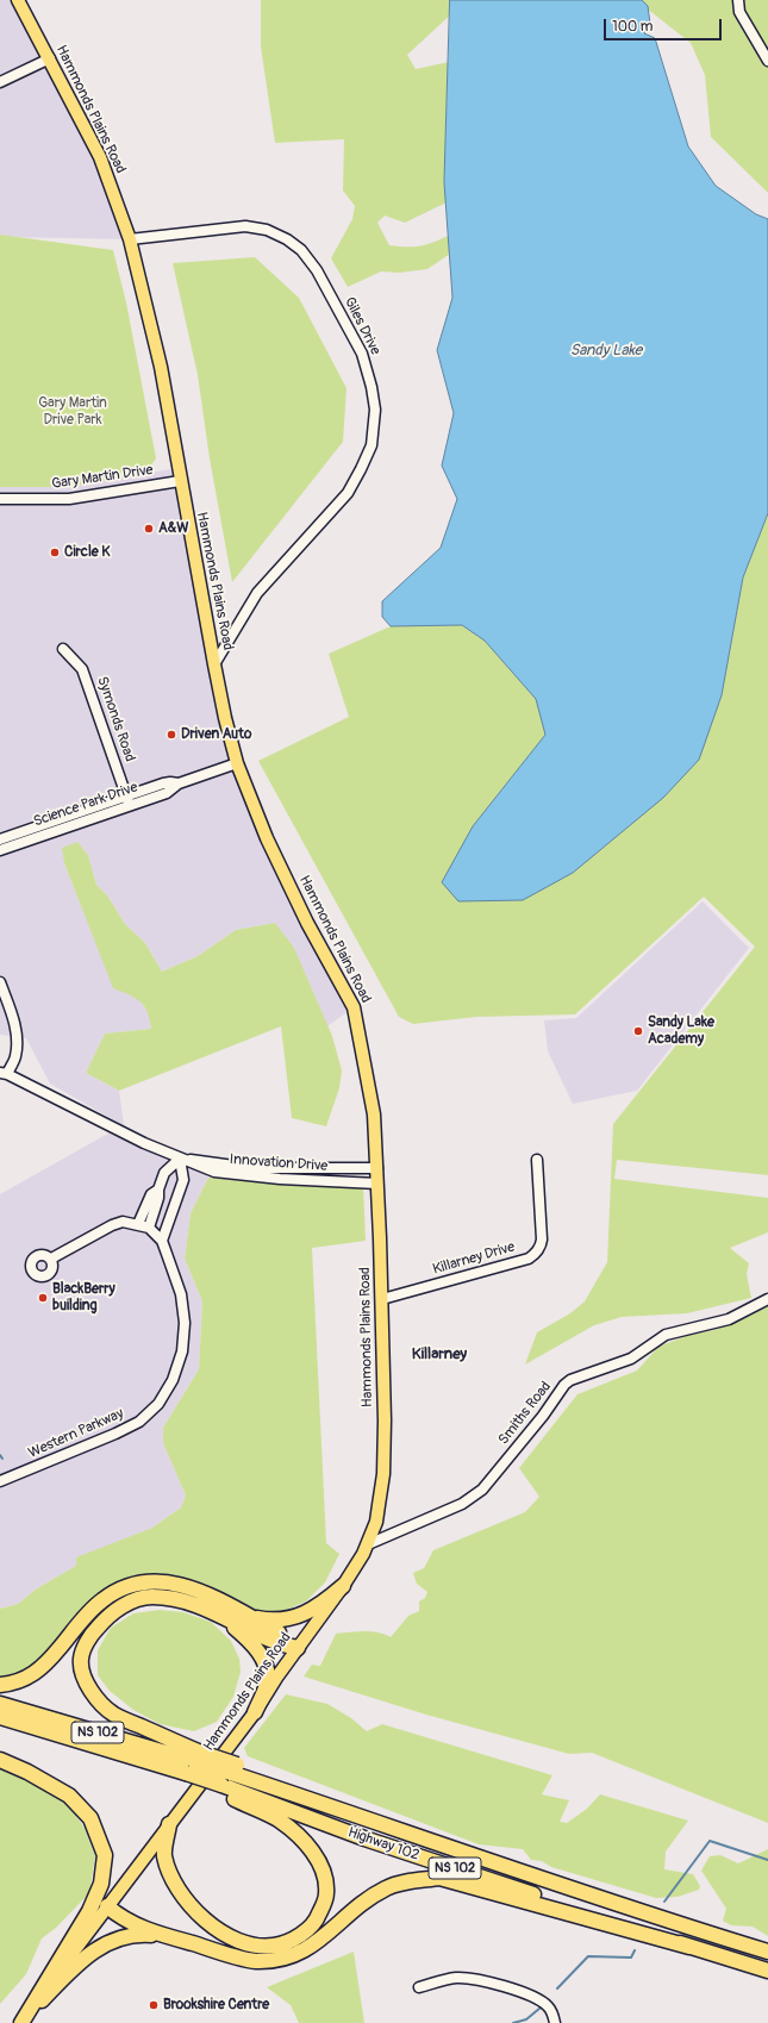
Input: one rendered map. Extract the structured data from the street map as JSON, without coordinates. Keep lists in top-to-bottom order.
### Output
{
  "streets": {
    "highway": ["NS 102", "Highway 102"],
    "main road": ["Hammonds Plains Road"],
    "street": [
      "Giles Drive",
      "Gary Martin Drive",
      "Symonds Road",
      "Science Park Drive",
      "Innovation Drive",
      "Killarney Drive",
      "Smiths Road",
      "Western Parkway"
    ]
  },
  "crossings": [
    ["Hammonds Plains Road", "Giles Drive"],
    ["Hammonds Plains Road", "Gary Martin Drive"],
    ["Hammonds Plains Road", "Science Park Drive"],
    ["Hammonds Plains Road", "Innovation Drive"],
    ["Hammonds Plains Road", "Killarney Drive"],
    ["Hammonds Plains Road", "Smiths Road"],
    ["Symonds Road", "Science Park Drive"]
  ],
  "districts": ["Killarney"],
  "water": ["Sandy Lake"],
  "parks": ["Gary Martin Drive Park"],
  "places": [
    "A&W",
    "Circle K",
    "Driven Auto",
    "Sandy Lake Academy",
    "BlackBerry building",
    "Brookshire Centre"
  ],
  "scale_bar": "100 m"
}
